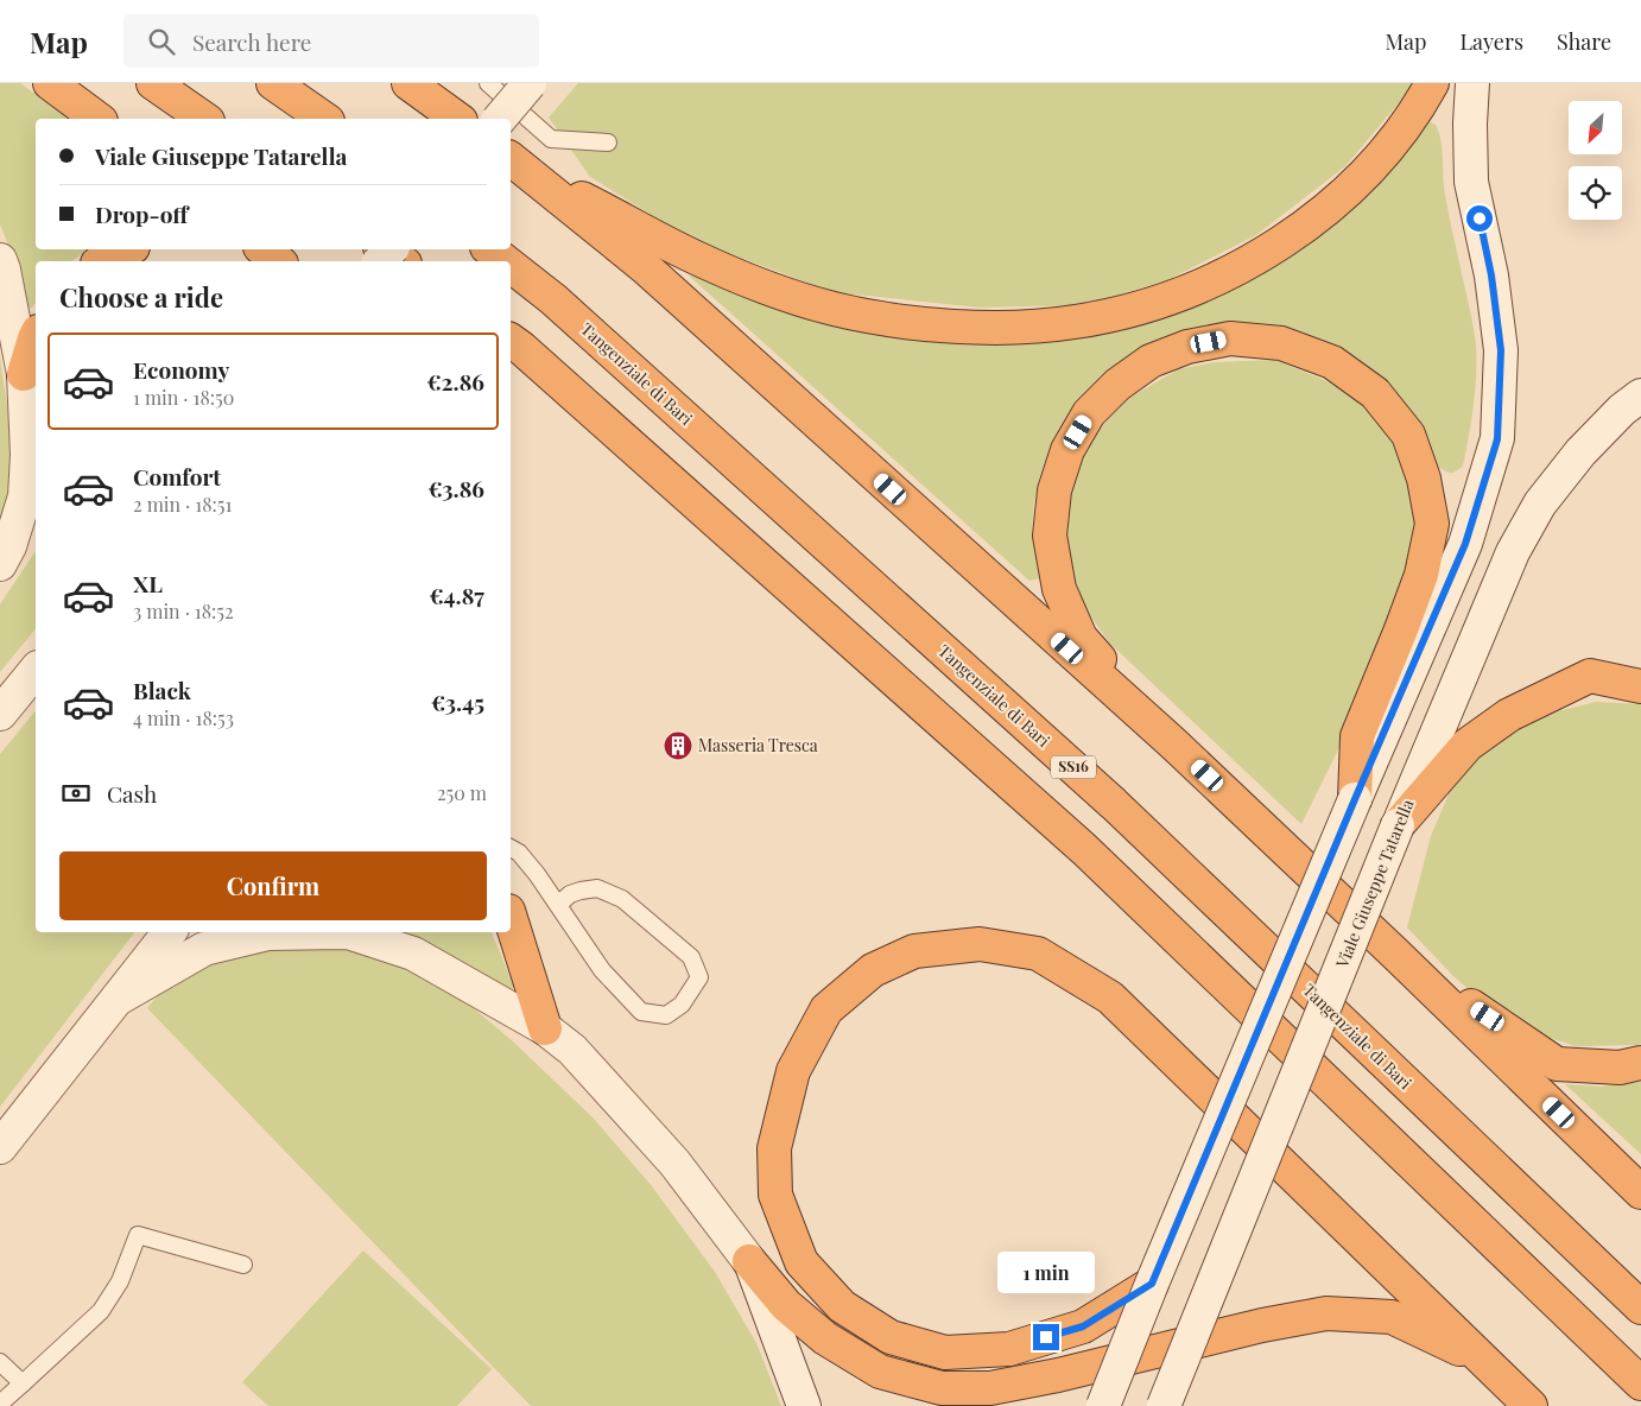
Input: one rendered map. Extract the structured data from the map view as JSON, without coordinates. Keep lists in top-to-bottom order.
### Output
{
  "streets": {
    "highway": ["Tangenziale di Bari", "SS16"],
    "main road": ["Viale Giuseppe Tatarella"]
  },
  "places": {
    "building": ["Masseria Tresca"]
  },
  "north": "bottom left",
  "page": {
    "header": "Map",
    "search": "Search here",
    "nav": ["Map", "Layers", "Share"],
    "banner": ["Viale Giuseppe Tatarella", "Drop-off"],
    "heading": "Choose a ride",
    "list": [
      {
        "name": "Economy",
        "note": "1 min · 18:50",
        "value": "€2.86"
      },
      {
        "name": "Comfort",
        "note": "2 min · 18:51",
        "value": "€3.86"
      },
      {
        "name": "XL",
        "note": "3 min · 18:52",
        "value": "€4.87"
      },
      {
        "name": "Black",
        "note": "4 min · 18:53",
        "value": "€3.45"
      }
    ],
    "pay": ["Cash", "250 m"],
    "buttons": "Confirm",
    "bubble": "1 min"
  }
}
